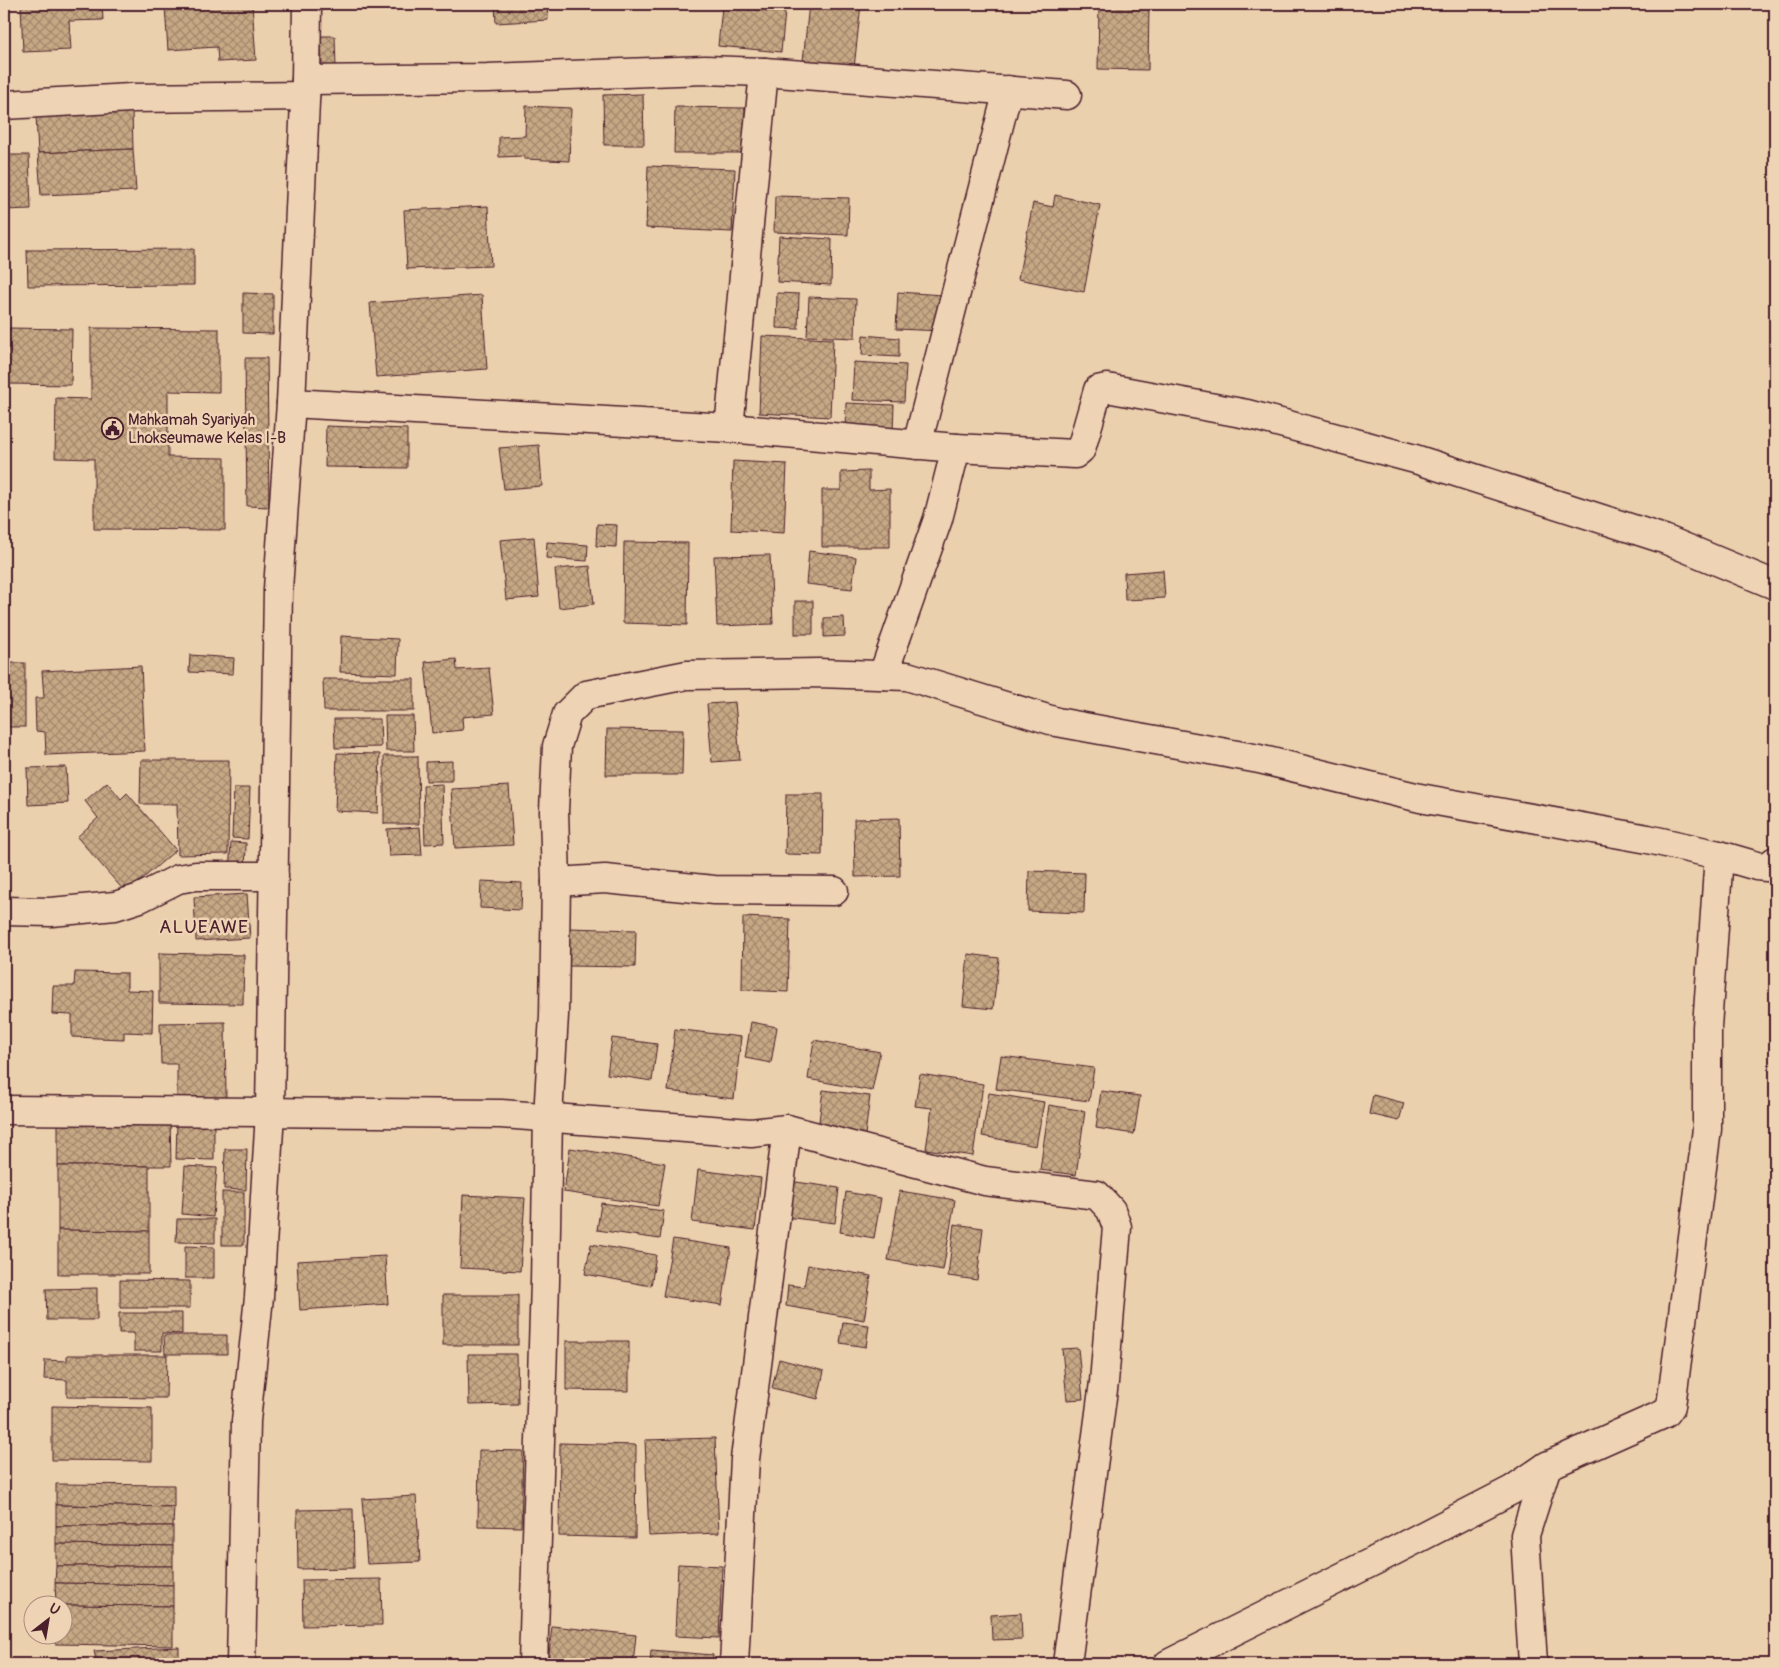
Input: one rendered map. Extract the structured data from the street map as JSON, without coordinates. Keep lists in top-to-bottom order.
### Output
{
  "districts": ["ALUEAWE"],
  "places": {
    "public building": ["Mahkamah Syariyah Lhokseumawe Kelas I-B"]
  },
  "north": "top right"
}
